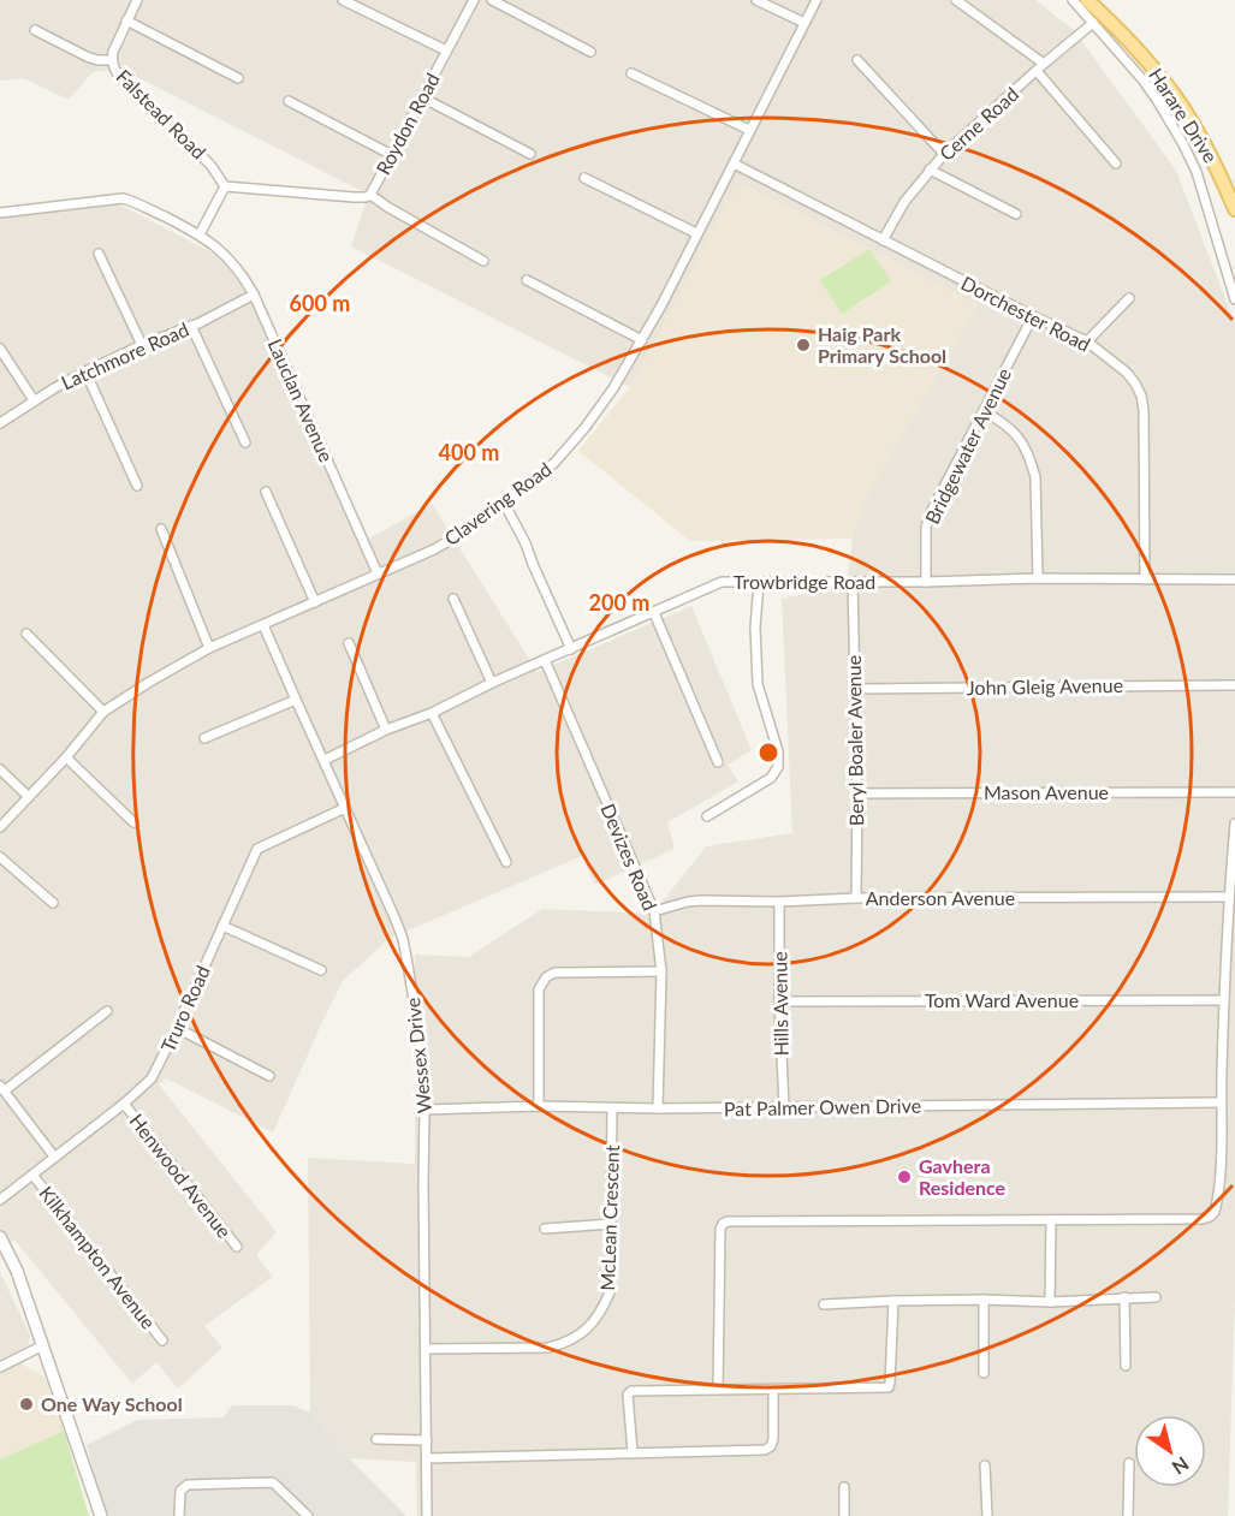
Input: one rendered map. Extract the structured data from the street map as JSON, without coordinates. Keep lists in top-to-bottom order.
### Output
{
  "streets": {
    "main road": ["Harare Drive"],
    "street": [
      "Falstead Road",
      "Roydon Road",
      "Cerne Road",
      "Dorchester Road",
      "Latchmore Road",
      "Lauclan Avenue",
      "Bridgewater Avenue",
      "Clavering Road",
      "Trowbridge Road",
      "John Gleig Avenue",
      "Beryl Boaler Avenue",
      "Mason Avenue",
      "Devizes Road",
      "Anderson Avenue",
      "Tom Ward Avenue",
      "Hills Avenue",
      "Truro Road",
      "Wessex Drive",
      "Pat Palmer Owen Drive",
      "Henwood Avenue",
      "McLean Crescent",
      "Kilkhampton Avenue"
    ]
  },
  "crossings": [
    ["Falstead Road", "Roydon Road"],
    ["Cerne Road", "Dorchester Road"],
    ["Dorchester Road", "Bridgewater Avenue"],
    ["Dorchester Road", "Clavering Road"],
    ["Dorchester Road", "Trowbridge Road"],
    ["Latchmore Road", "Lauclan Avenue"],
    ["Lauclan Avenue", "Clavering Road"],
    ["Bridgewater Avenue", "Trowbridge Road"],
    ["Clavering Road", "Wessex Drive"],
    ["Trowbridge Road", "Beryl Boaler Avenue"],
    ["Trowbridge Road", "Devizes Road"],
    ["Trowbridge Road", "Wessex Drive"],
    ["John Gleig Avenue", "Beryl Boaler Avenue"],
    ["Beryl Boaler Avenue", "Mason Avenue"],
    ["Beryl Boaler Avenue", "Anderson Avenue"],
    ["Devizes Road", "Anderson Avenue"],
    ["Devizes Road", "Pat Palmer Owen Drive"],
    ["Anderson Avenue", "Hills Avenue"],
    ["Tom Ward Avenue", "Hills Avenue"],
    ["Hills Avenue", "Pat Palmer Owen Drive"],
    ["Truro Road", "Wessex Drive"],
    ["Truro Road", "Henwood Avenue"],
    ["Truro Road", "Kilkhampton Avenue"],
    ["Wessex Drive", "Pat Palmer Owen Drive"],
    ["Wessex Drive", "McLean Crescent"],
    ["Pat Palmer Owen Drive", "McLean Crescent"]
  ],
  "places": ["Haig Park Primary School", "Gavhera Residence", "One Way School"],
  "north": "bottom right",
  "rings": ["600 m", "400 m", "200 m"]
}
